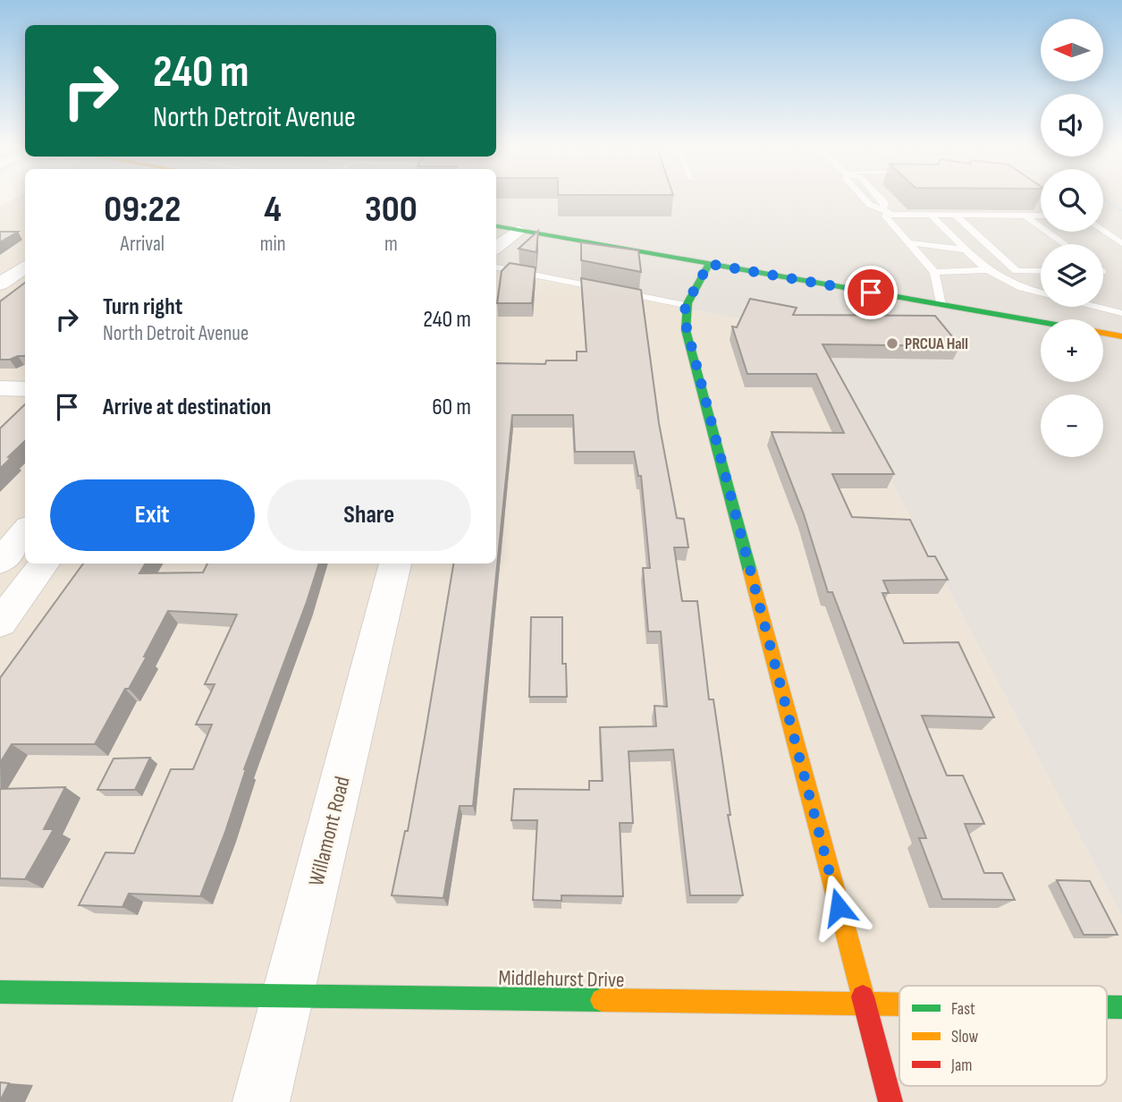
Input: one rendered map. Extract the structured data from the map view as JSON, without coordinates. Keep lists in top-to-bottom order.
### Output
{
  "streets": {
    "street": ["Willamont Road", "Middlehurst Drive"]
  },
  "crossings": [
    ["Willamont Road", "Middlehurst Drive"]
  ],
  "places": ["PRCUA Hall"],
  "legend": ["Fast", "Slow", "Jam"],
  "north": "left",
  "page": {
    "map_buttons": ["+", "−"],
    "turn": ["240 m", "North Detroit Avenue"],
    "eta": [
      "09:22",
      "Arrival",
      "4",
      "min",
      "300",
      "m"
    ],
    "list": [
      {
        "name": "Turn right",
        "note": "North Detroit Avenue",
        "value": "240 m"
      },
      {
        "name": "Arrive at destination",
        "value": "60 m"
      }
    ],
    "buttons": ["Exit", "Share"]
  }
}
